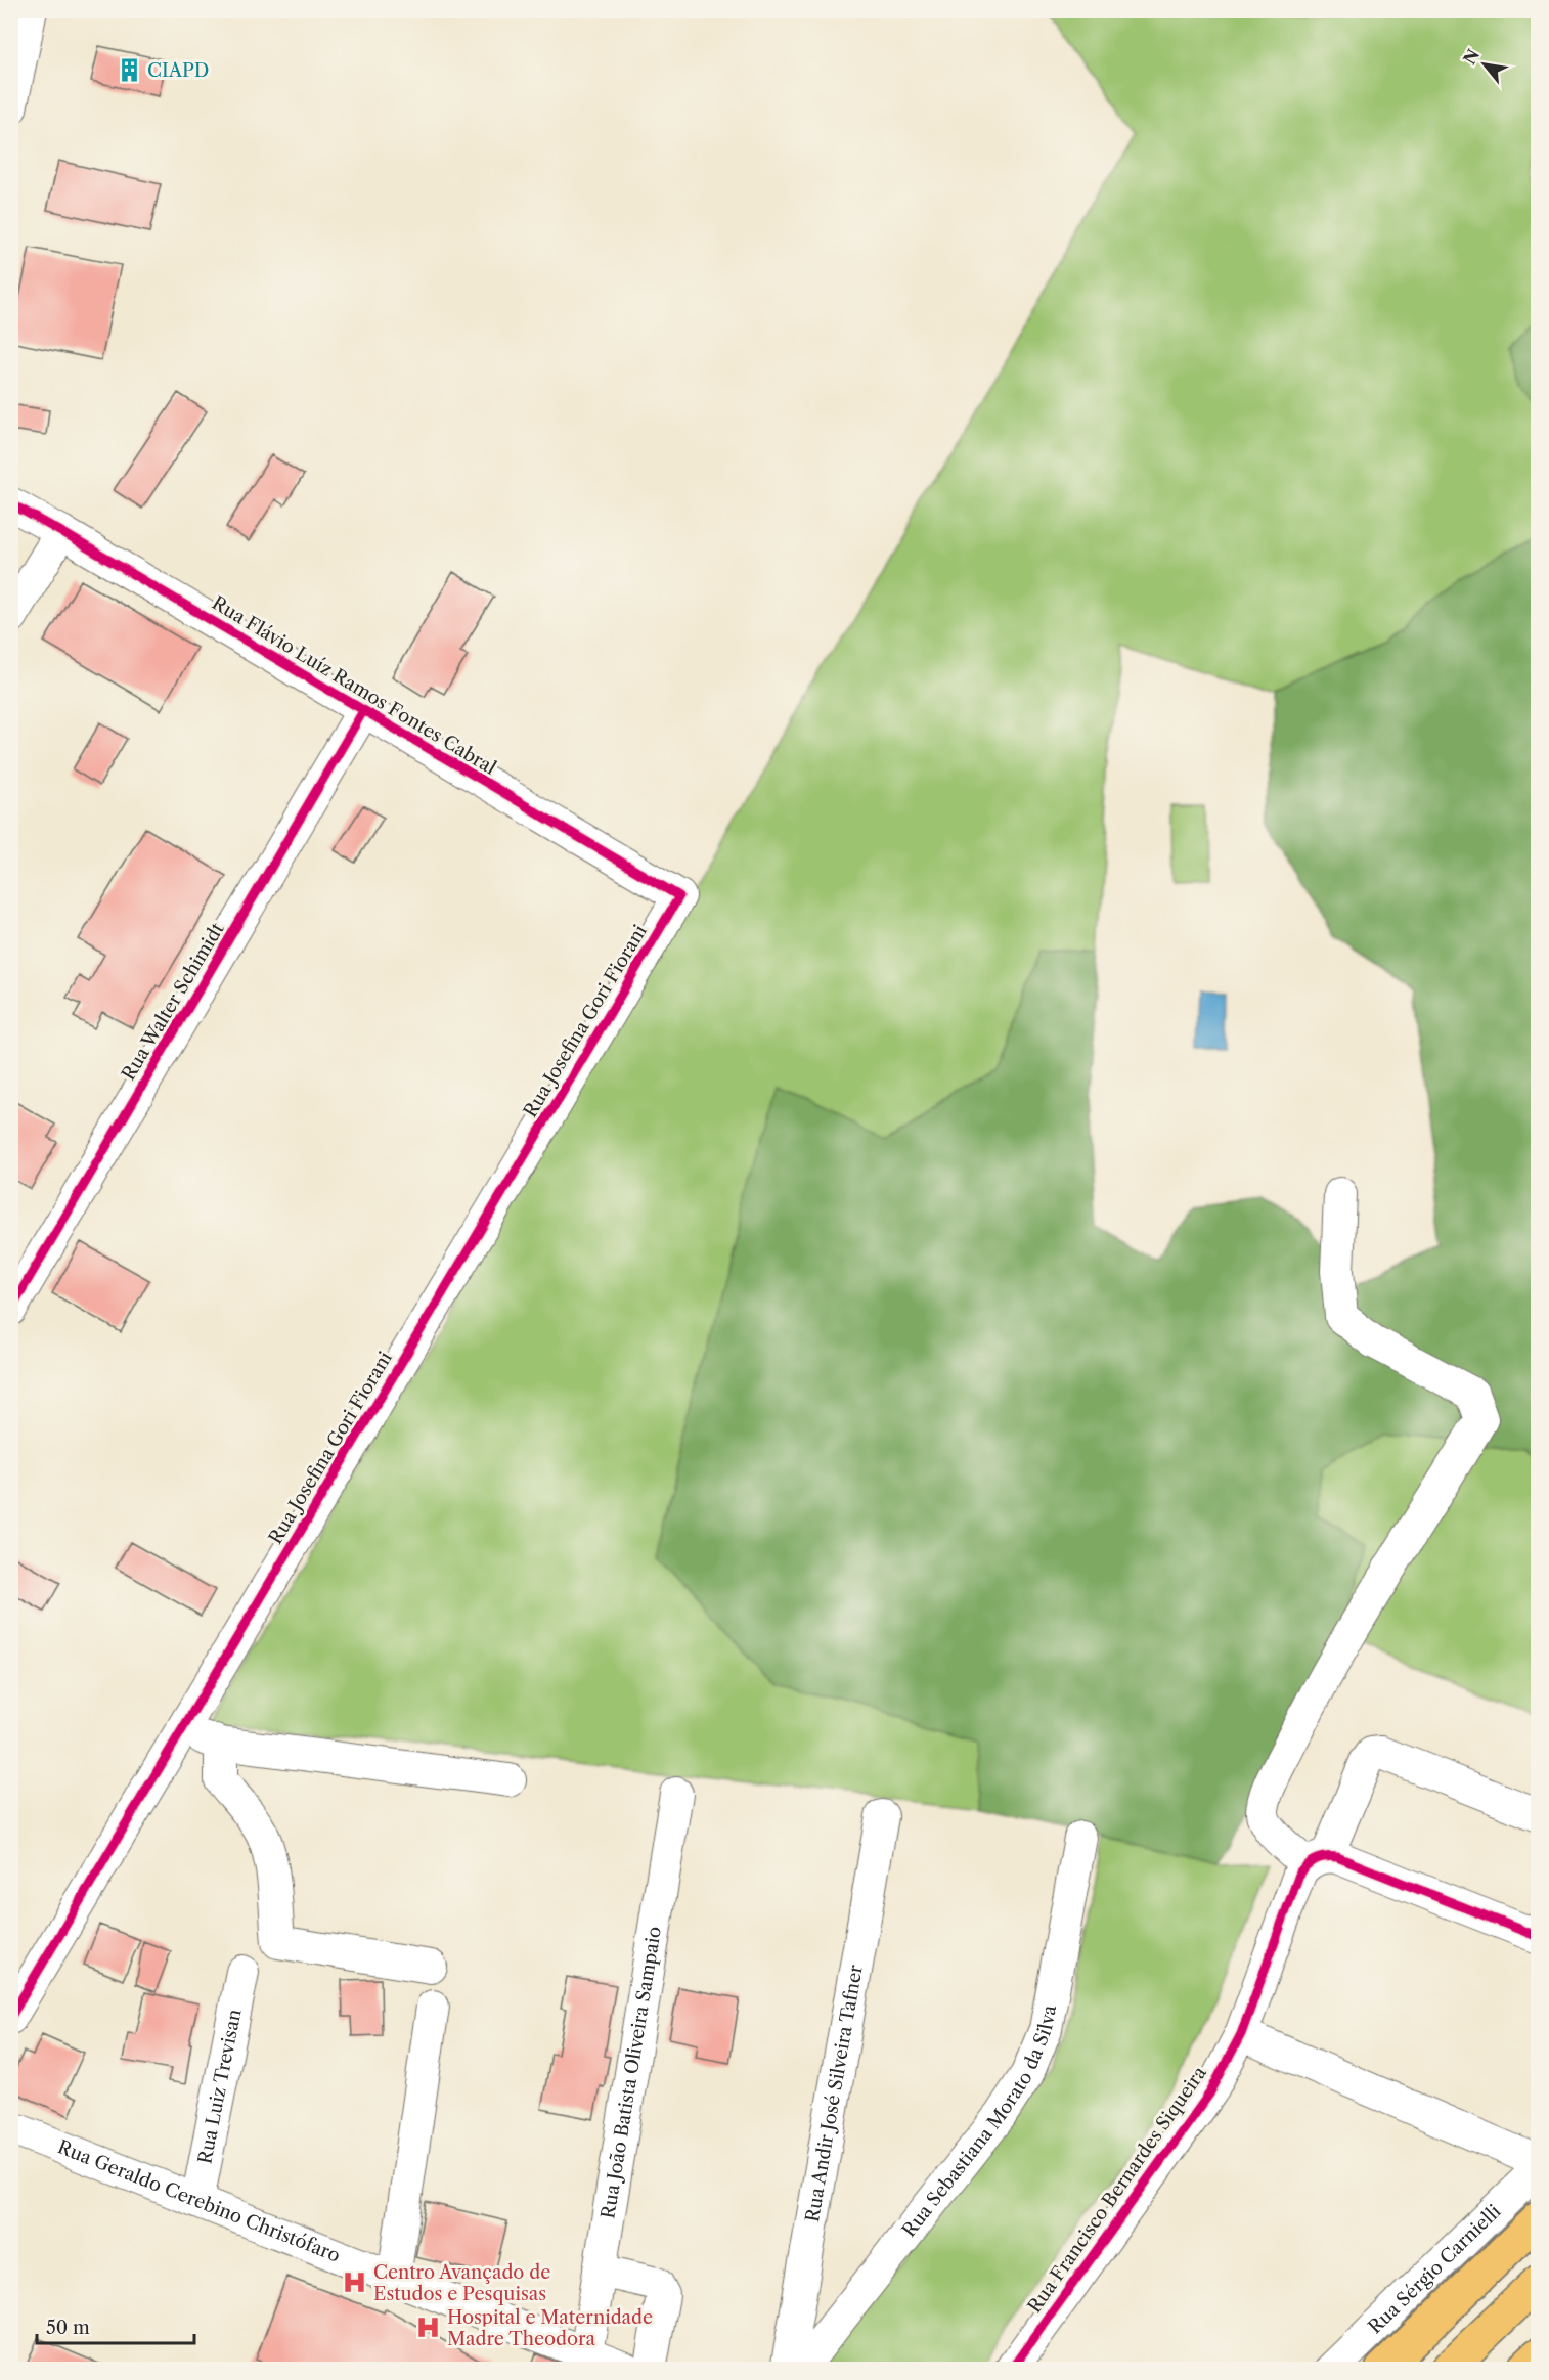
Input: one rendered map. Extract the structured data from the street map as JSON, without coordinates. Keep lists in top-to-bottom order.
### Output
{
  "streets": {
    "street": [
      "Rua Flávio Luíz Ramos Fontes Cabral",
      "Rua Walter Schimidt",
      "Rua Josefina Gori Fiorani",
      "Rua João Batista Oliveira Sampaio",
      "Rua Luiz Trevisan",
      "Rua Andir José Silveira Tafner",
      "Rua Sebastiana Morato da Silva",
      "Rua Francisco Bernardes Siqueira",
      "Rua Geraldo Cerebino Christófaro",
      "Rua Sérgio Carnielli"
    ]
  },
  "crossings": [
    ["Rua Flávio Luíz Ramos Fontes Cabral", "Rua Walter Schimidt"],
    ["Rua Flávio Luíz Ramos Fontes Cabral", "Rua Josefina Gori Fiorani"],
    ["Rua João Batista Oliveira Sampaio", "Rua Geraldo Cerebino Christófaro"],
    ["Rua Luiz Trevisan", "Rua Geraldo Cerebino Christófaro"]
  ],
  "places": {
    "building": ["CIAPD"],
    "hospital": ["Centro Avançado de Estudos e Pesquisas", "Hospital e Maternidade Madre Theodora"]
  },
  "scale_bar": "50 m",
  "north": "top left"
}
